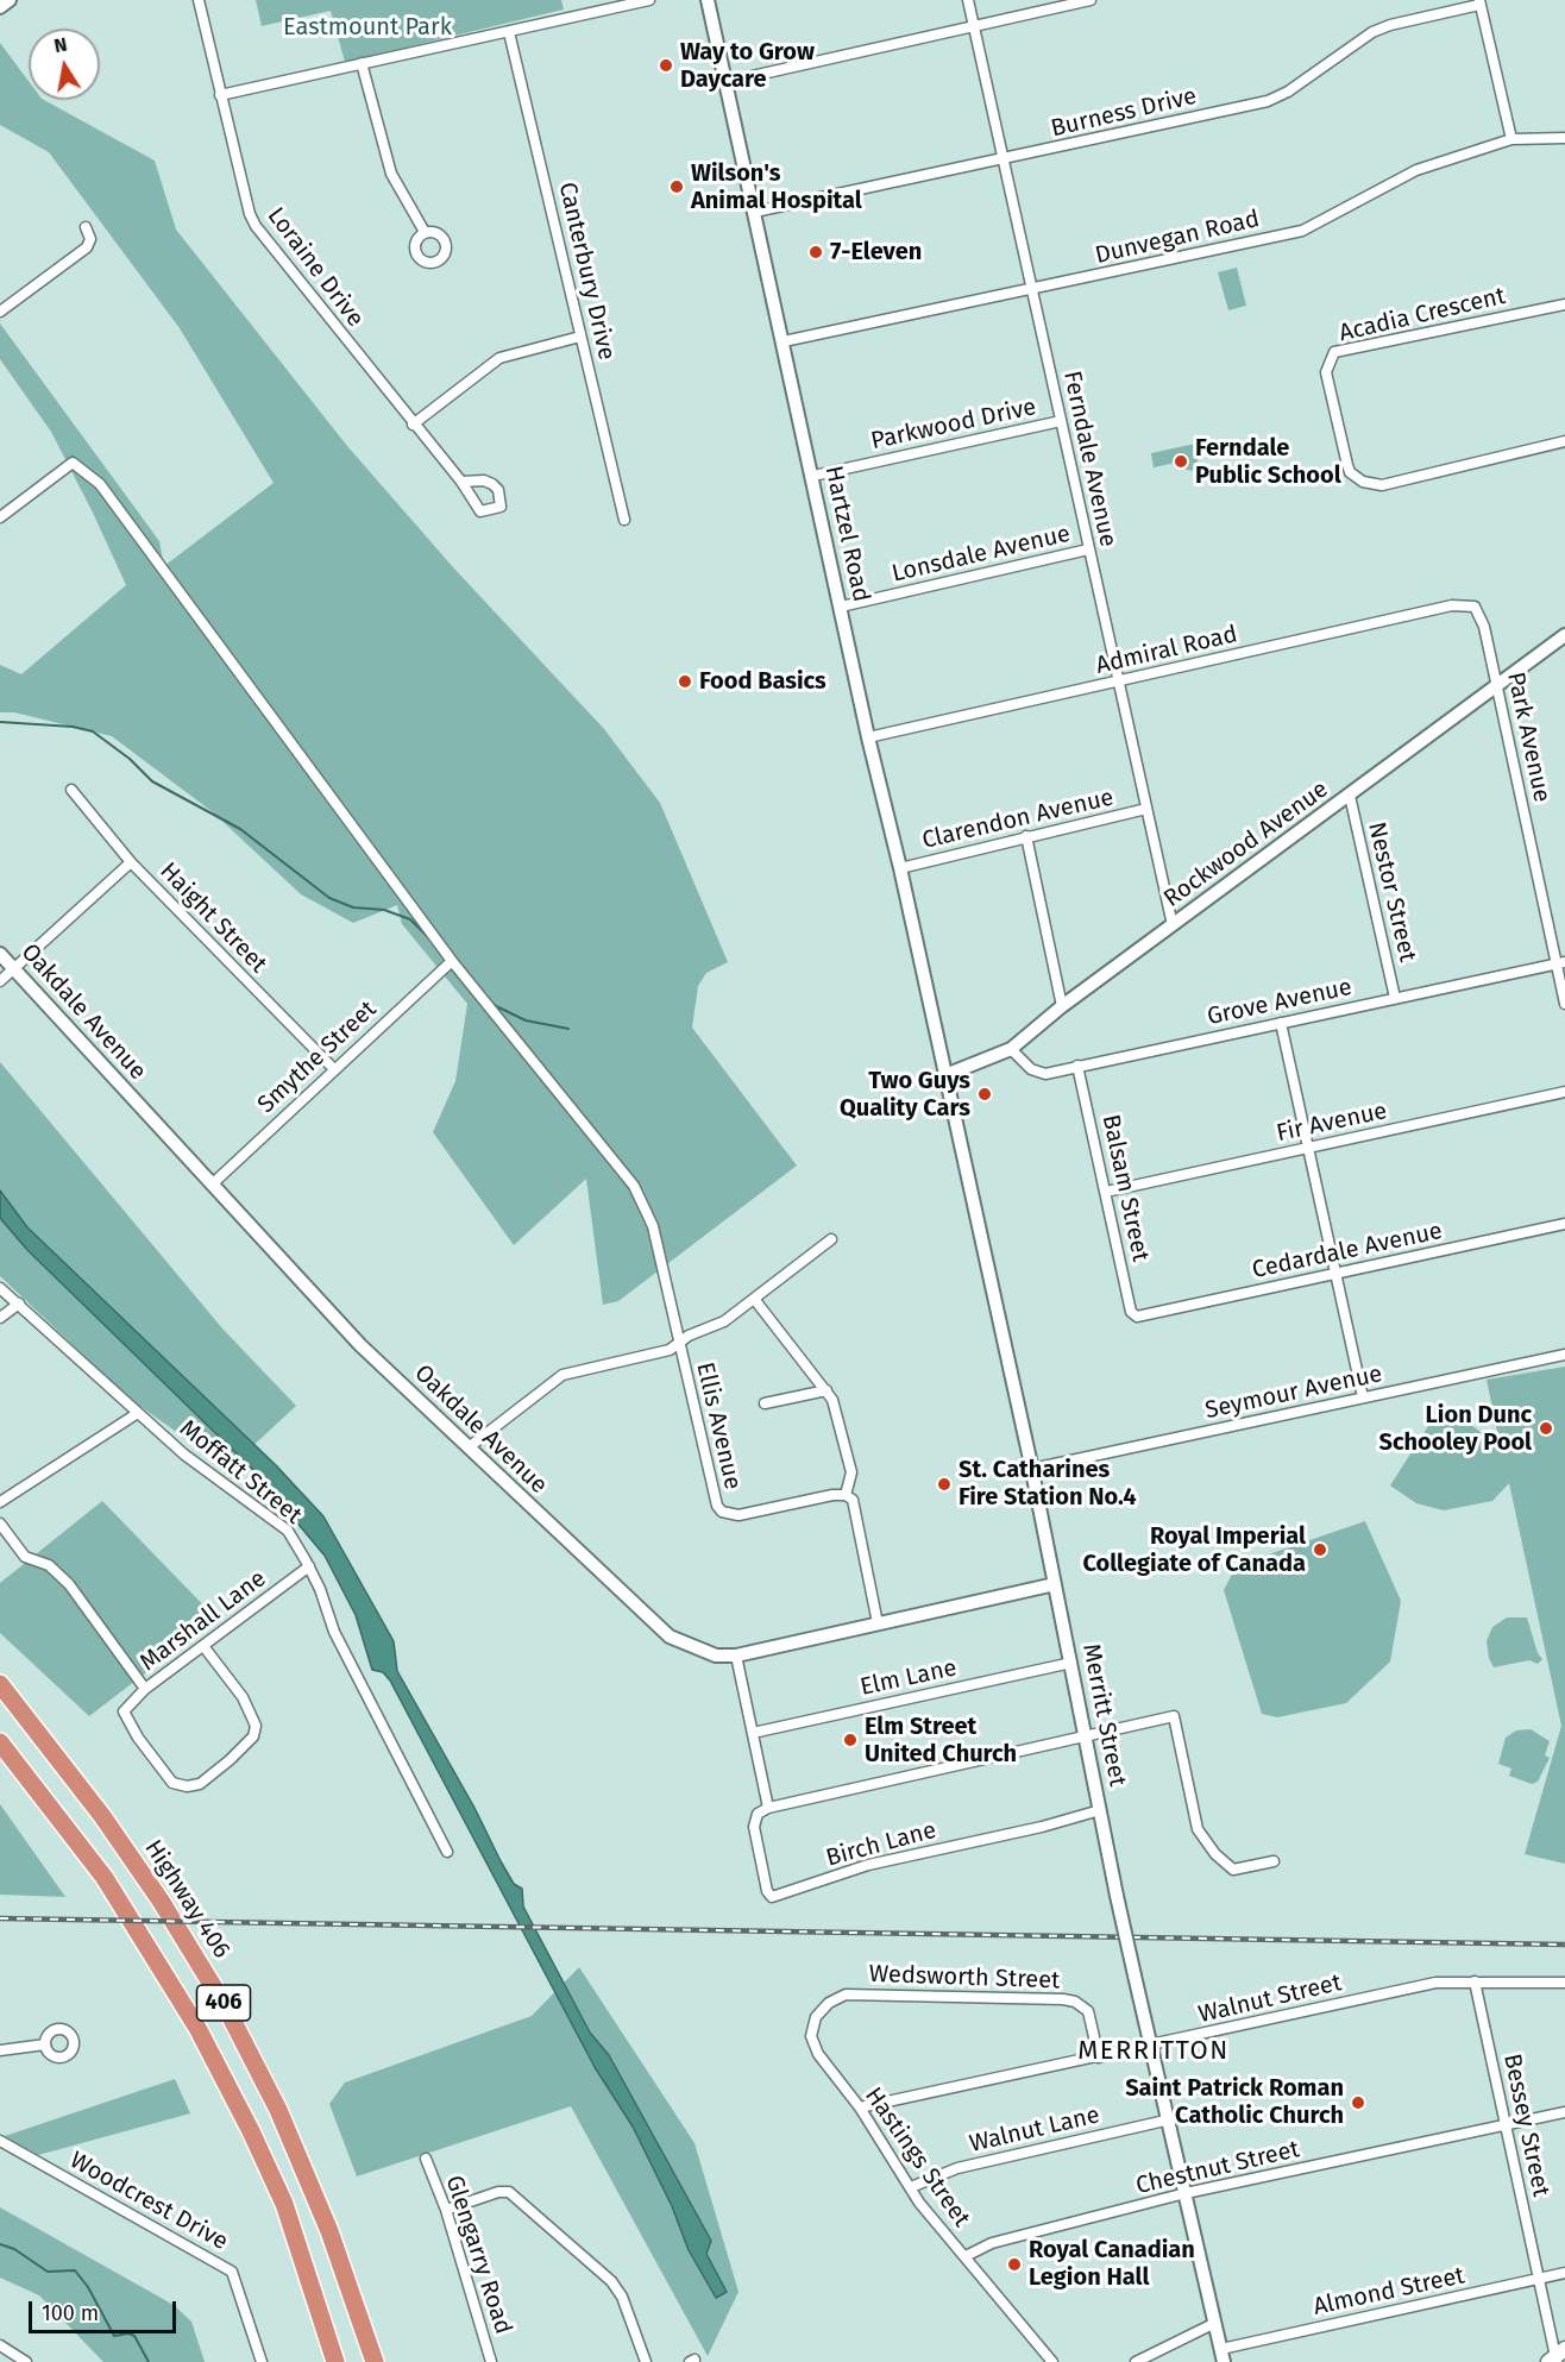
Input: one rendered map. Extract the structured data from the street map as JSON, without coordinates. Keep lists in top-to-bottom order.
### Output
{
  "streets": {
    "highway": ["Highway 406", "406"],
    "street": [
      "Burness Drive",
      "Dunvegan Road",
      "Loraine Drive",
      "Canterbury Drive",
      "Acadia Crescent",
      "Parkwood Drive",
      "Ferndale Avenue",
      "Hartzel Road",
      "Lonsdale Avenue",
      "Admiral Road",
      "Park Avenue",
      "Clarendon Avenue",
      "Rockwood Avenue",
      "Nestor Street",
      "Haight Street",
      "Grove Avenue",
      "Oakdale Avenue",
      "Smythe Street",
      "Fir Avenue",
      "Balsam Street",
      "Cedardale Avenue",
      "Seymour Avenue",
      "Ellis Avenue",
      "Moffatt Street",
      "Marshall Lane",
      "Elm Lane",
      "Merritt Street",
      "Birch Lane",
      "Wedsworth Street",
      "Walnut Street",
      "Bessey Street",
      "Walnut Lane",
      "Hastings Street",
      "Chestnut Street",
      "Woodcrest Drive",
      "Glengarry Road",
      "Almond Street"
    ]
  },
  "crossings": [
    ["Burness Drive", "Ferndale Avenue"],
    ["Burness Drive", "Hartzel Road"],
    ["Dunvegan Road", "Ferndale Avenue"],
    ["Dunvegan Road", "Hartzel Road"],
    ["Parkwood Drive", "Ferndale Avenue"],
    ["Parkwood Drive", "Hartzel Road"],
    ["Ferndale Avenue", "Lonsdale Avenue"],
    ["Ferndale Avenue", "Admiral Road"],
    ["Ferndale Avenue", "Clarendon Avenue"],
    ["Ferndale Avenue", "Rockwood Avenue"],
    ["Hartzel Road", "Lonsdale Avenue"],
    ["Hartzel Road", "Admiral Road"],
    ["Hartzel Road", "Clarendon Avenue"],
    ["Hartzel Road", "Rockwood Avenue"],
    ["Hartzel Road", "Merritt Street"],
    ["Admiral Road", "Park Avenue"],
    ["Park Avenue", "Rockwood Avenue"],
    ["Park Avenue", "Grove Avenue"],
    ["Rockwood Avenue", "Nestor Street"],
    ["Rockwood Avenue", "Grove Avenue"],
    ["Rockwood Avenue", "Merritt Street"],
    ["Nestor Street", "Grove Avenue"],
    ["Haight Street", "Smythe Street"],
    ["Grove Avenue", "Balsam Street"],
    ["Oakdale Avenue", "Smythe Street"],
    ["Oakdale Avenue", "Merritt Street"],
    ["Fir Avenue", "Balsam Street"],
    ["Balsam Street", "Cedardale Avenue"],
    ["Seymour Avenue", "Merritt Street"],
    ["Moffatt Street", "Marshall Lane"],
    ["Elm Lane", "Merritt Street"],
    ["Merritt Street", "Birch Lane"],
    ["Merritt Street", "Walnut Street"],
    ["Merritt Street", "Walnut Lane"],
    ["Merritt Street", "Chestnut Street"],
    ["Merritt Street", "Almond Street"],
    ["Wedsworth Street", "Walnut Street"],
    ["Wedsworth Street", "Hastings Street"],
    ["Walnut Street", "Bessey Street"],
    ["Walnut Street", "Hastings Street"],
    ["Bessey Street", "Chestnut Street"],
    ["Bessey Street", "Almond Street"],
    ["Walnut Lane", "Hastings Street"],
    ["Hastings Street", "Chestnut Street"]
  ],
  "districts": ["MERRITTON"],
  "parks": ["Eastmount Park"],
  "places": [
    "Way to Grow Daycare",
    "Wilson's Animal Hospital",
    "7-Eleven",
    "Ferndale Public School",
    "Food Basics",
    "Two Guys Quality Cars",
    "Lion Dunc Schooley Pool",
    "St. Catharines Fire Station No.4",
    "Royal Imperial Collegiate of Canada",
    "Elm Street United Church",
    "Saint Patrick Roman Catholic Church",
    "Royal Canadian Legion Hall"
  ],
  "scale_bar": "100 m",
  "north": "top"
}
